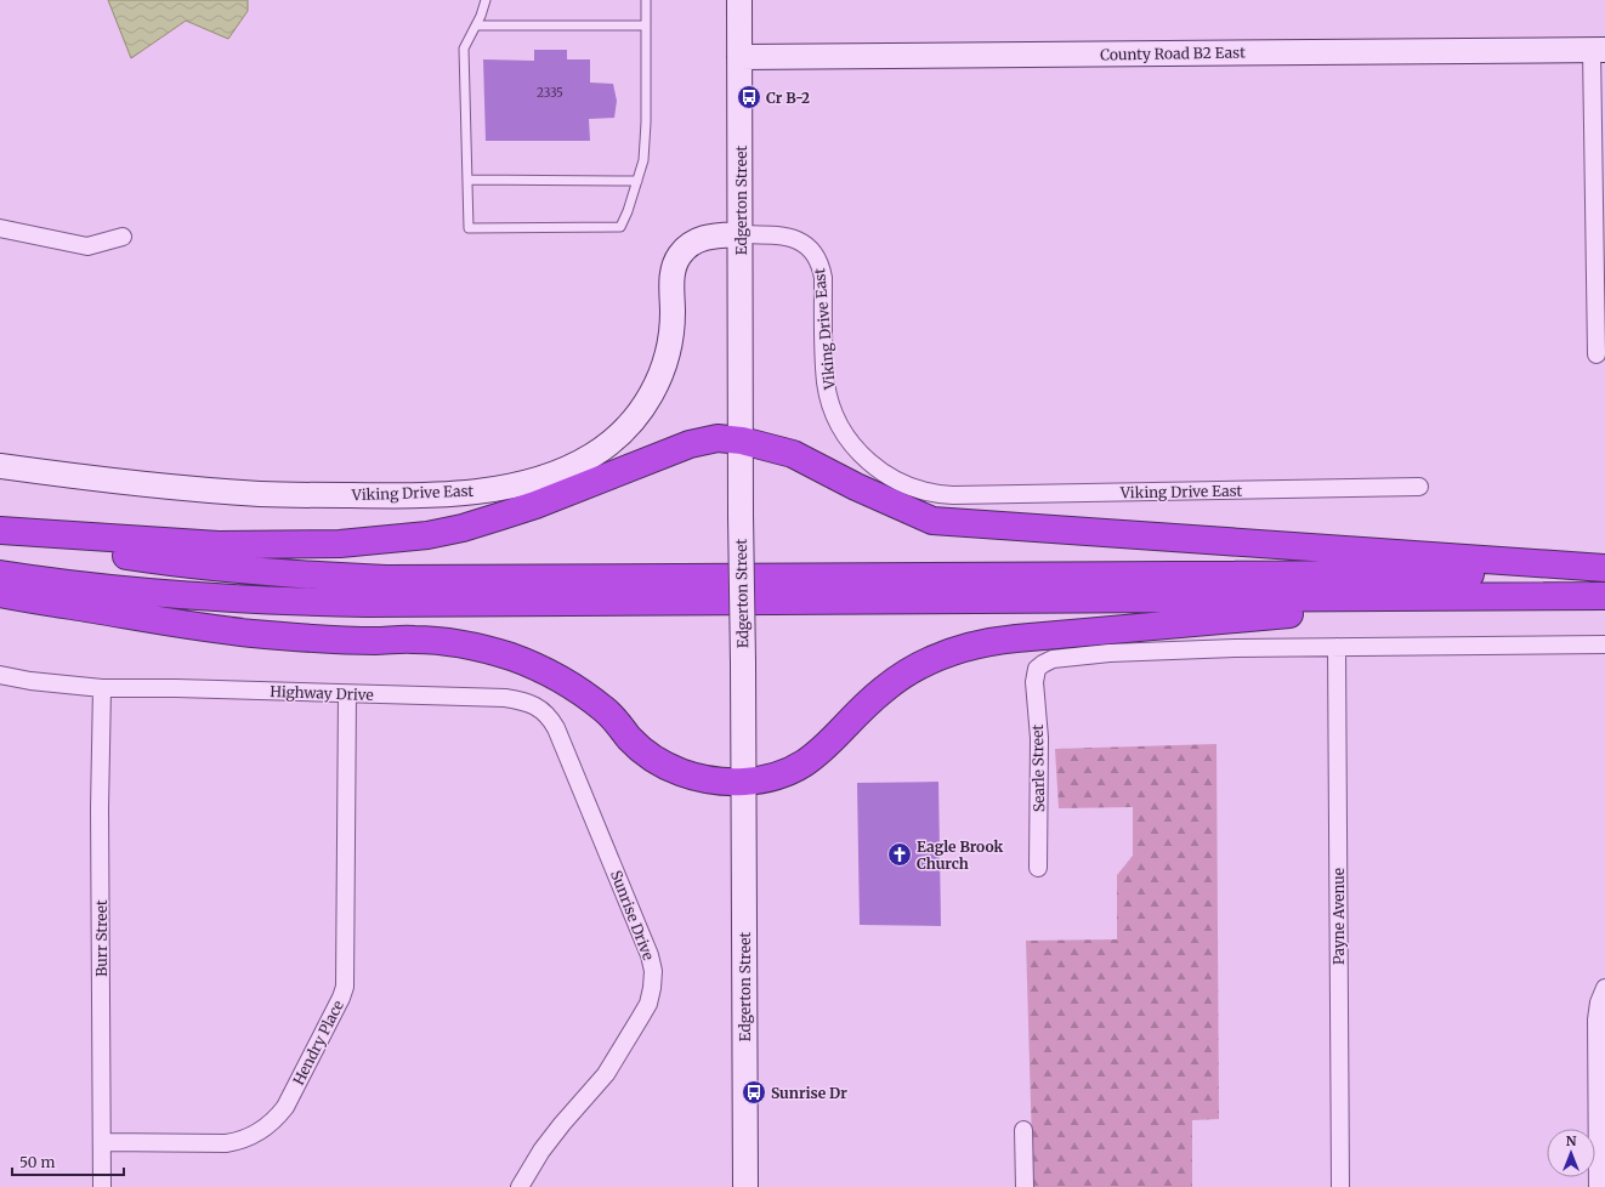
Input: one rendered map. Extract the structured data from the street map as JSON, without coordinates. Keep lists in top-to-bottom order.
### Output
{
  "streets": {
    "street": [
      "County Road B2 East",
      "Edgerton Street",
      "Viking Drive East",
      "Highway Drive",
      "Searle Street",
      "Sunrise Drive",
      "Payne Avenue",
      "Burr Street",
      "Hendry Place"
    ]
  },
  "crossings": [
    ["County Road B2 East", "Edgerton Street"],
    ["Edgerton Street", "Viking Drive East"],
    ["Highway Drive", "Sunrise Drive"],
    ["Highway Drive", "Burr Street"],
    ["Highway Drive", "Hendry Place"],
    ["Searle Street", "Payne Avenue"],
    ["Burr Street", "Hendry Place"]
  ],
  "places": {
    "bus stop": ["Cr B-2", "Sunrise Dr"],
    "church": ["Eagle Brook Church"]
  },
  "house_numbers": ["2335"],
  "scale_bar": "50 m",
  "north": "top"
}
